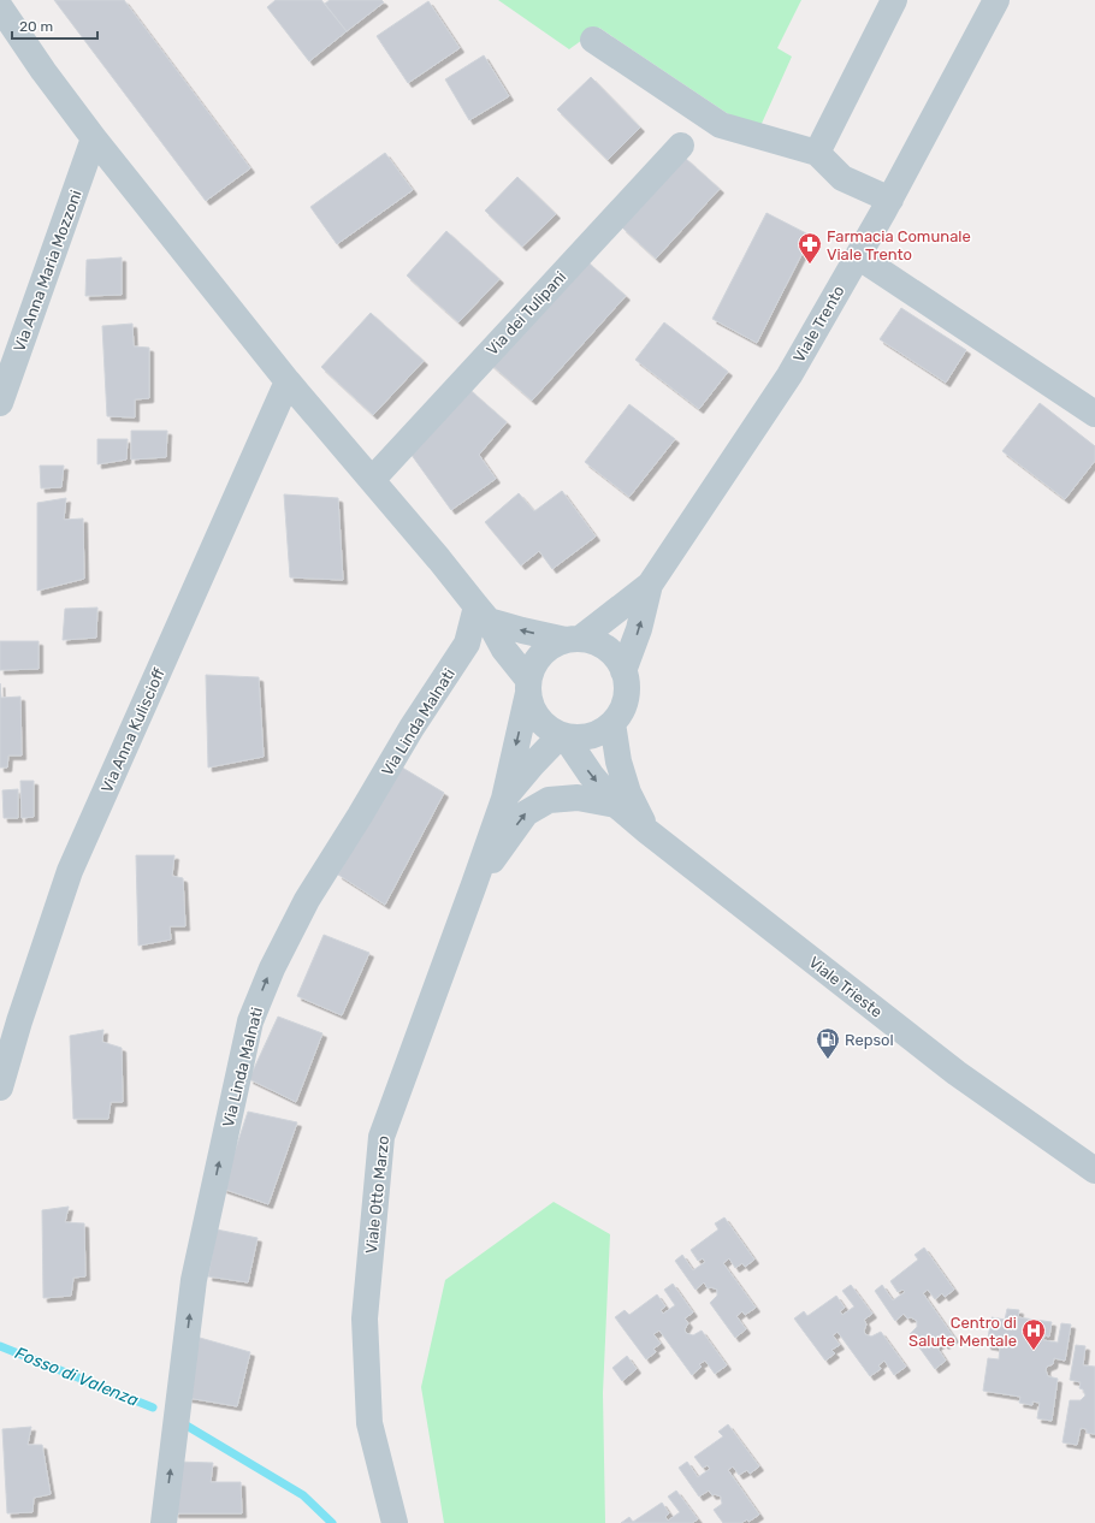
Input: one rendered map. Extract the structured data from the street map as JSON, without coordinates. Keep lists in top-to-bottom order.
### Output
{
  "streets": {
    "street": [
      "Via Anna Maria Mozzoni",
      "Via dei Tulipani",
      "Viale Trento",
      "Via Linda Malnati",
      "Via Anna Kuliscioff",
      "Viale Trieste",
      "Viale Otto Marzo"
    ]
  },
  "crossings": [
    ["Viale Trento", "Viale Trieste"],
    ["Viale Trento", "Viale Otto Marzo"],
    ["Viale Trieste", "Viale Otto Marzo"]
  ],
  "one_way": ["Via Linda Malnati"],
  "water": ["Fosso di Valenza"],
  "places": {
    "pharmacy": ["Farmacia Comunale Viale Trento"],
    "fuel station": ["Repsol"],
    "hospital": ["Centro di Salute Mentale"]
  },
  "scale_bar": "20 m"
}
